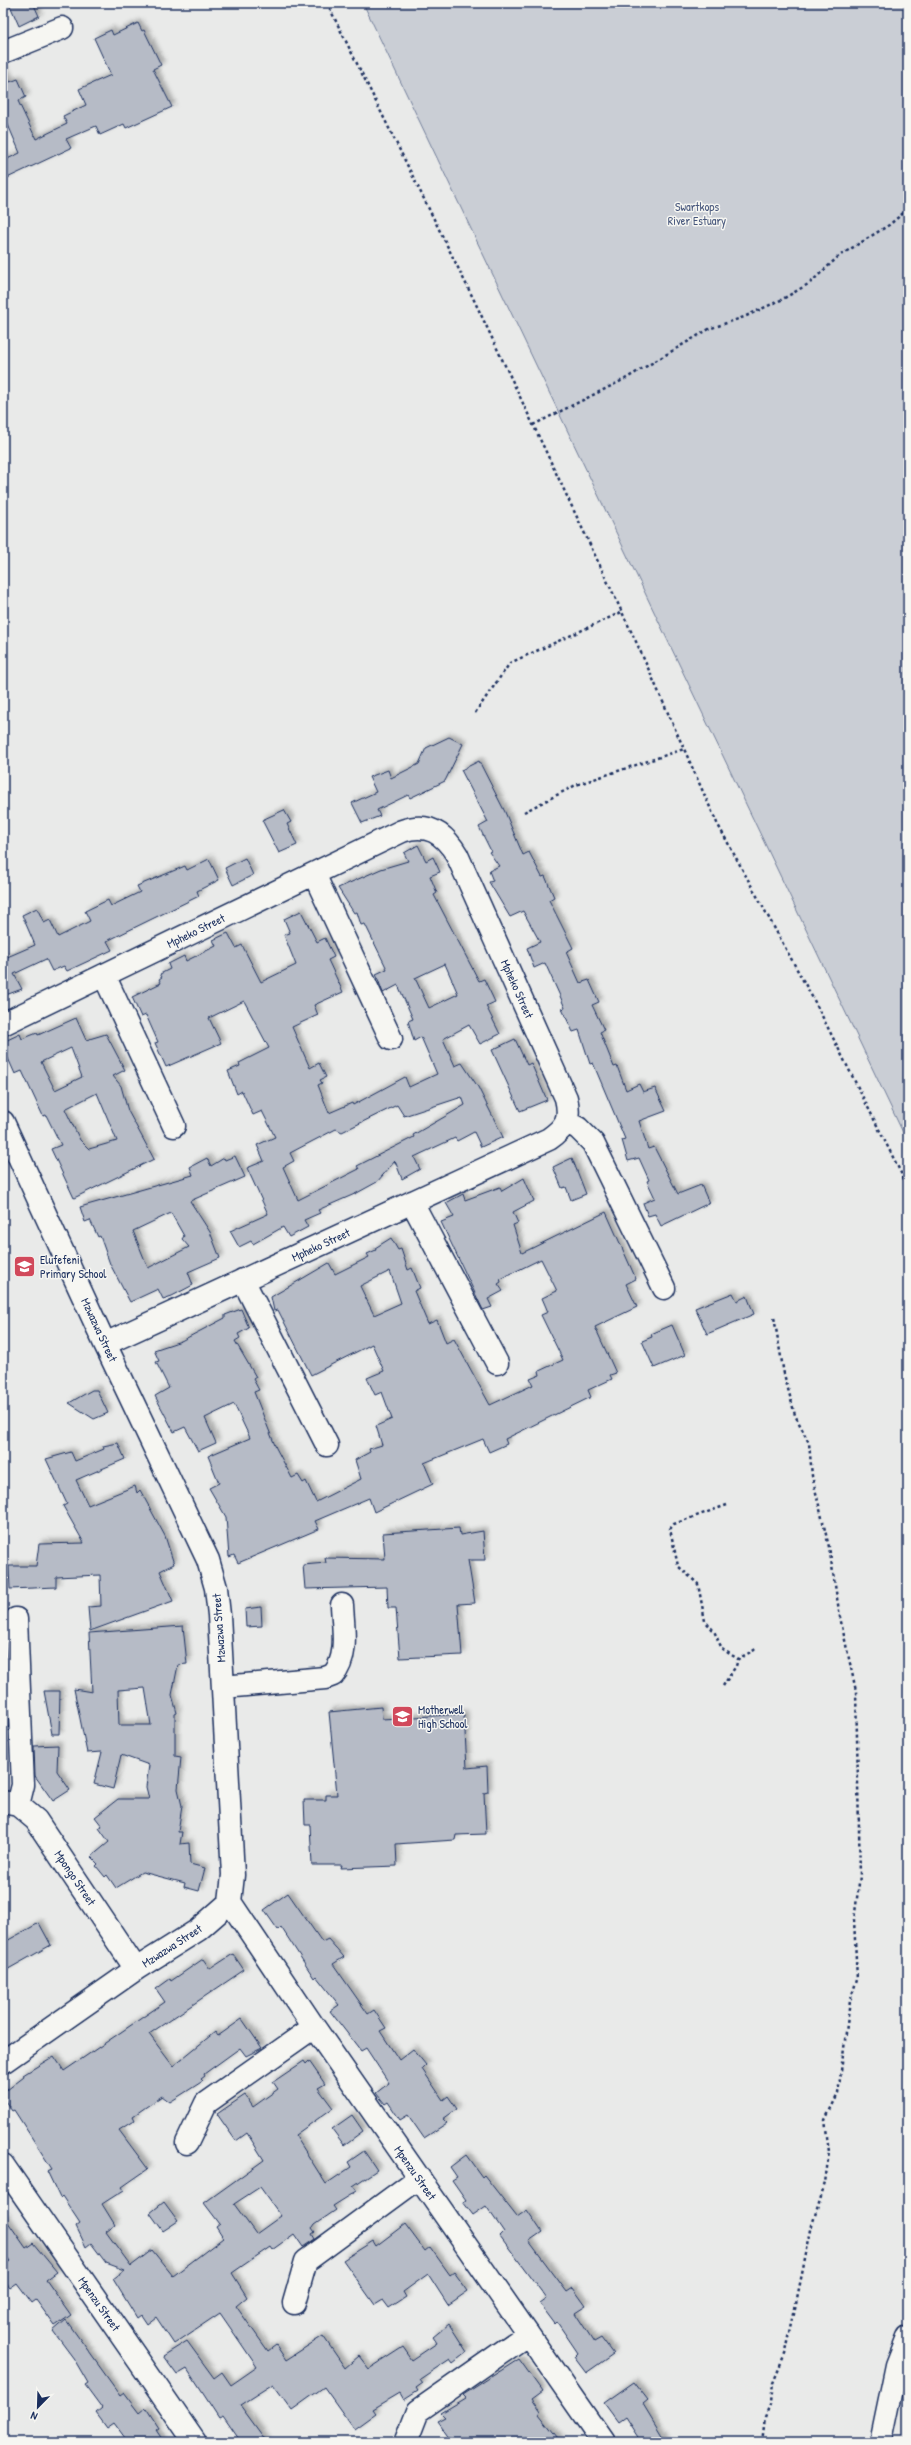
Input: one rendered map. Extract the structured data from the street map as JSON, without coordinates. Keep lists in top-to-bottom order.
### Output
{
  "streets": {
    "street": [
      "Mpheko Street",
      "Mzwazwa Street",
      "Mpongo Street",
      "Mpenzu Street"
    ]
  },
  "crossings": [
    ["Mpheko Street", "Mzwazwa Street"],
    ["Mzwazwa Street", "Mpongo Street"],
    ["Mzwazwa Street", "Mpenzu Street"]
  ],
  "parks": ["Swartkops River Estuary"],
  "places": {
    "school or university": ["Elufefeni Primary School", "Motherwell High School"]
  },
  "north": "bottom left"
}
